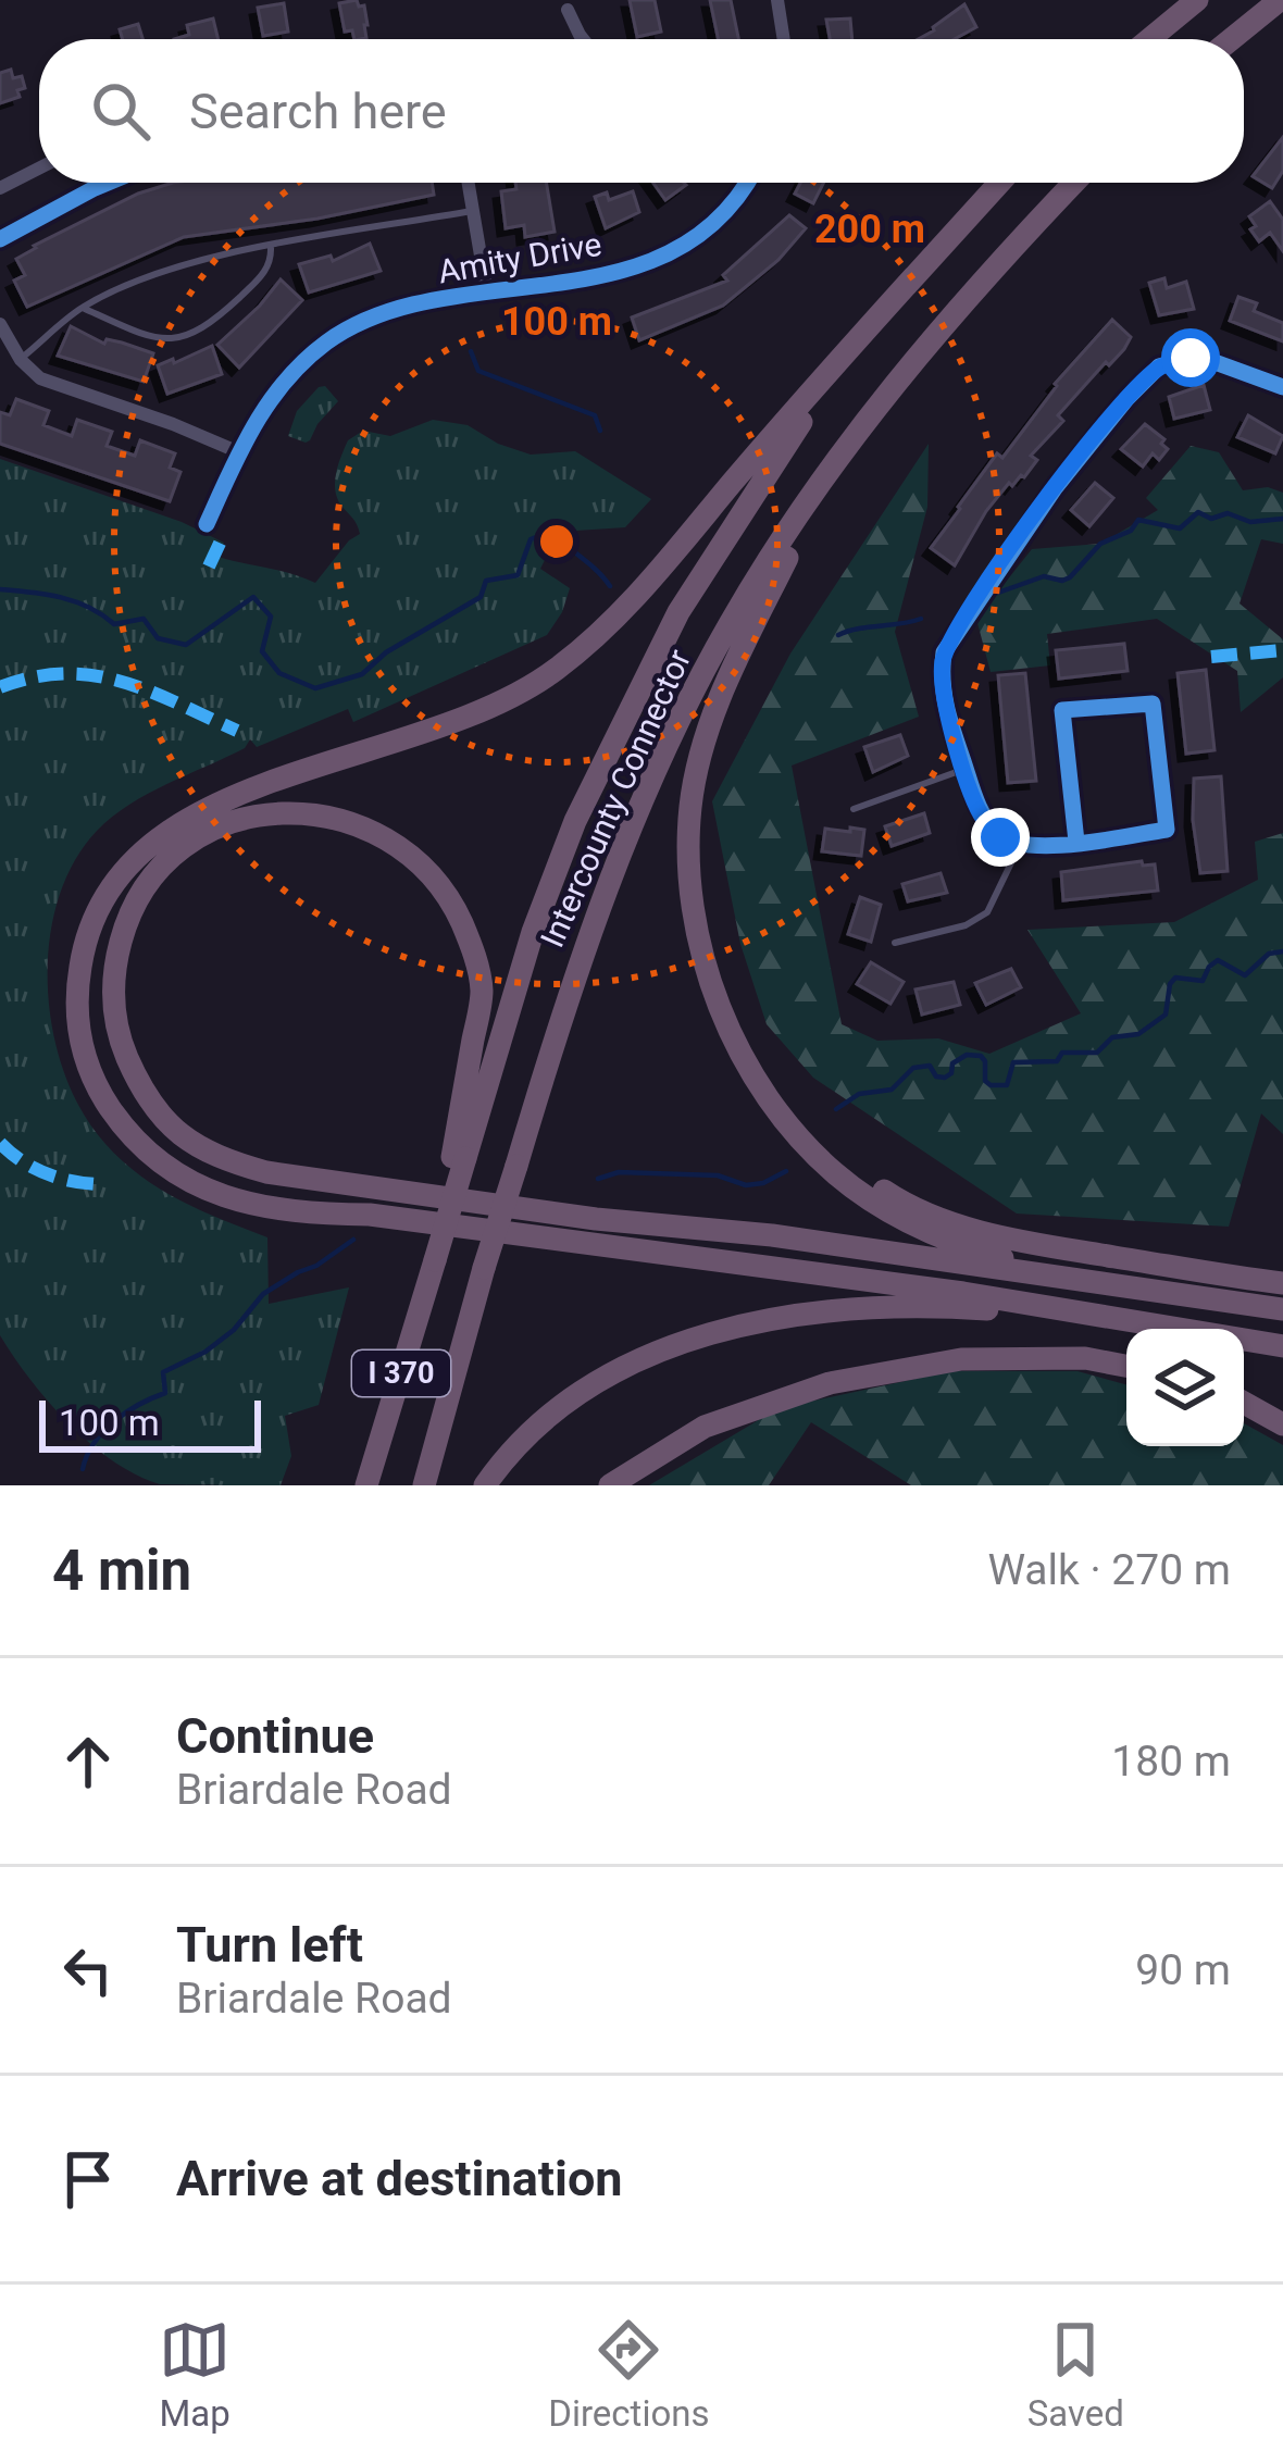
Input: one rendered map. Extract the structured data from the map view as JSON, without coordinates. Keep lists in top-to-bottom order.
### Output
{
  "streets": {
    "highway": ["Intercounty Connector", "I 370"],
    "street": ["Amity Drive"]
  },
  "scale_bar": "100 m",
  "page": {
    "search": "Search here",
    "scale": "100 m",
    "heading": ["4 min", "Walk · 270 m"],
    "list": [
      ["Continue", "Briardale Road", "180 m"],
      ["Turn left", "Briardale Road", "90 m"],
      "Arrive at destination"
    ],
    "nav": ["Map", "Directions", "Saved"]
  },
  "rings": ["200 m", "100 m"]
}
